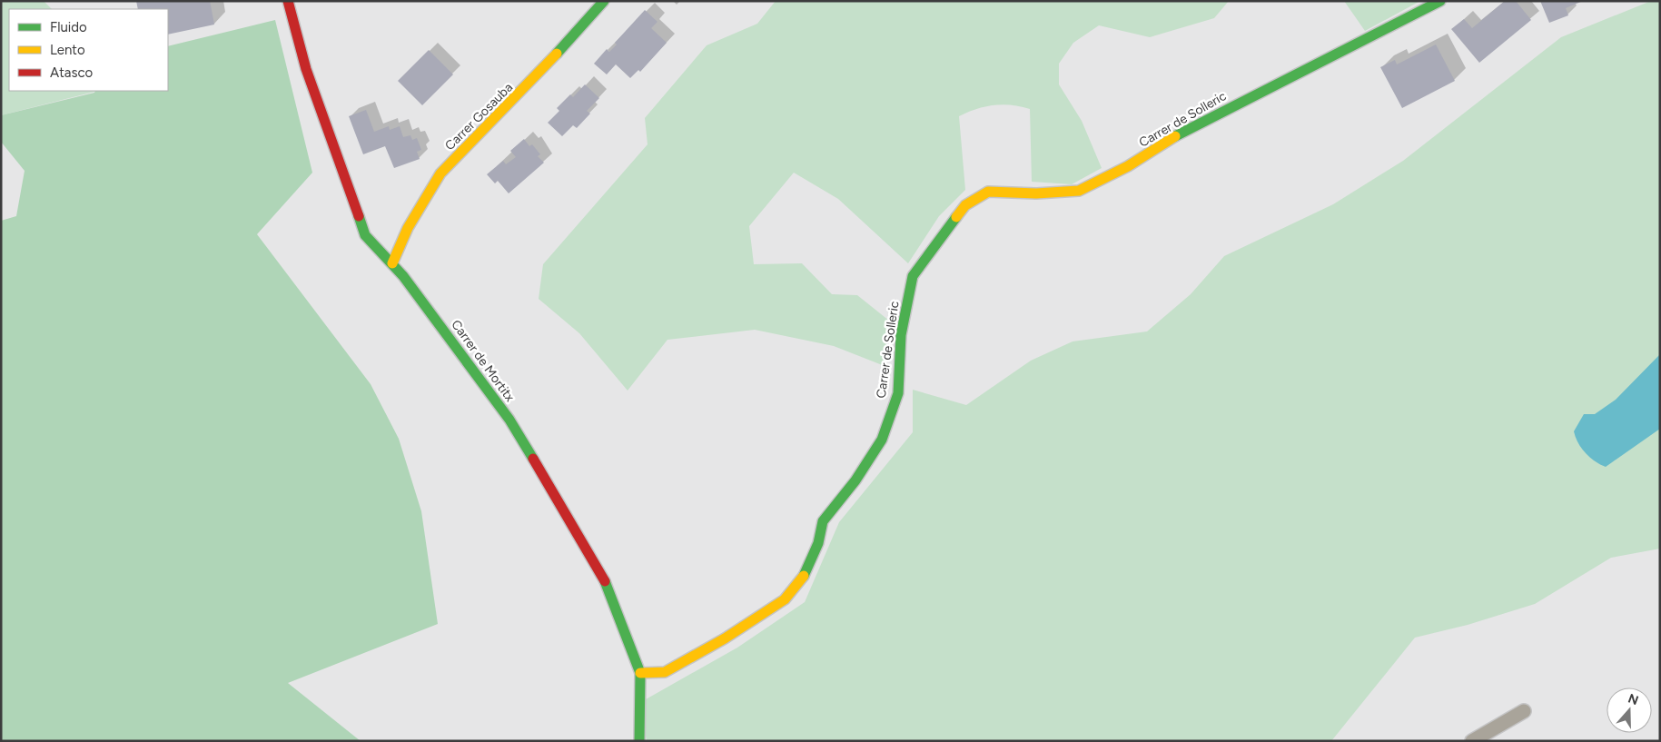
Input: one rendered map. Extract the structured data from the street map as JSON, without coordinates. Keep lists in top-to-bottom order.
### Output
{
  "streets": {
    "street": ["Carrer Gosauba", "Carrer de Solleric", "Carrer de Mortitx"]
  },
  "crossings": [
    ["Carrer Gosauba", "Carrer de Mortitx"],
    ["Carrer de Solleric", "Carrer de Mortitx"]
  ],
  "legend": ["Fluido", "Lento", "Atasco"],
  "north": "top"
}
